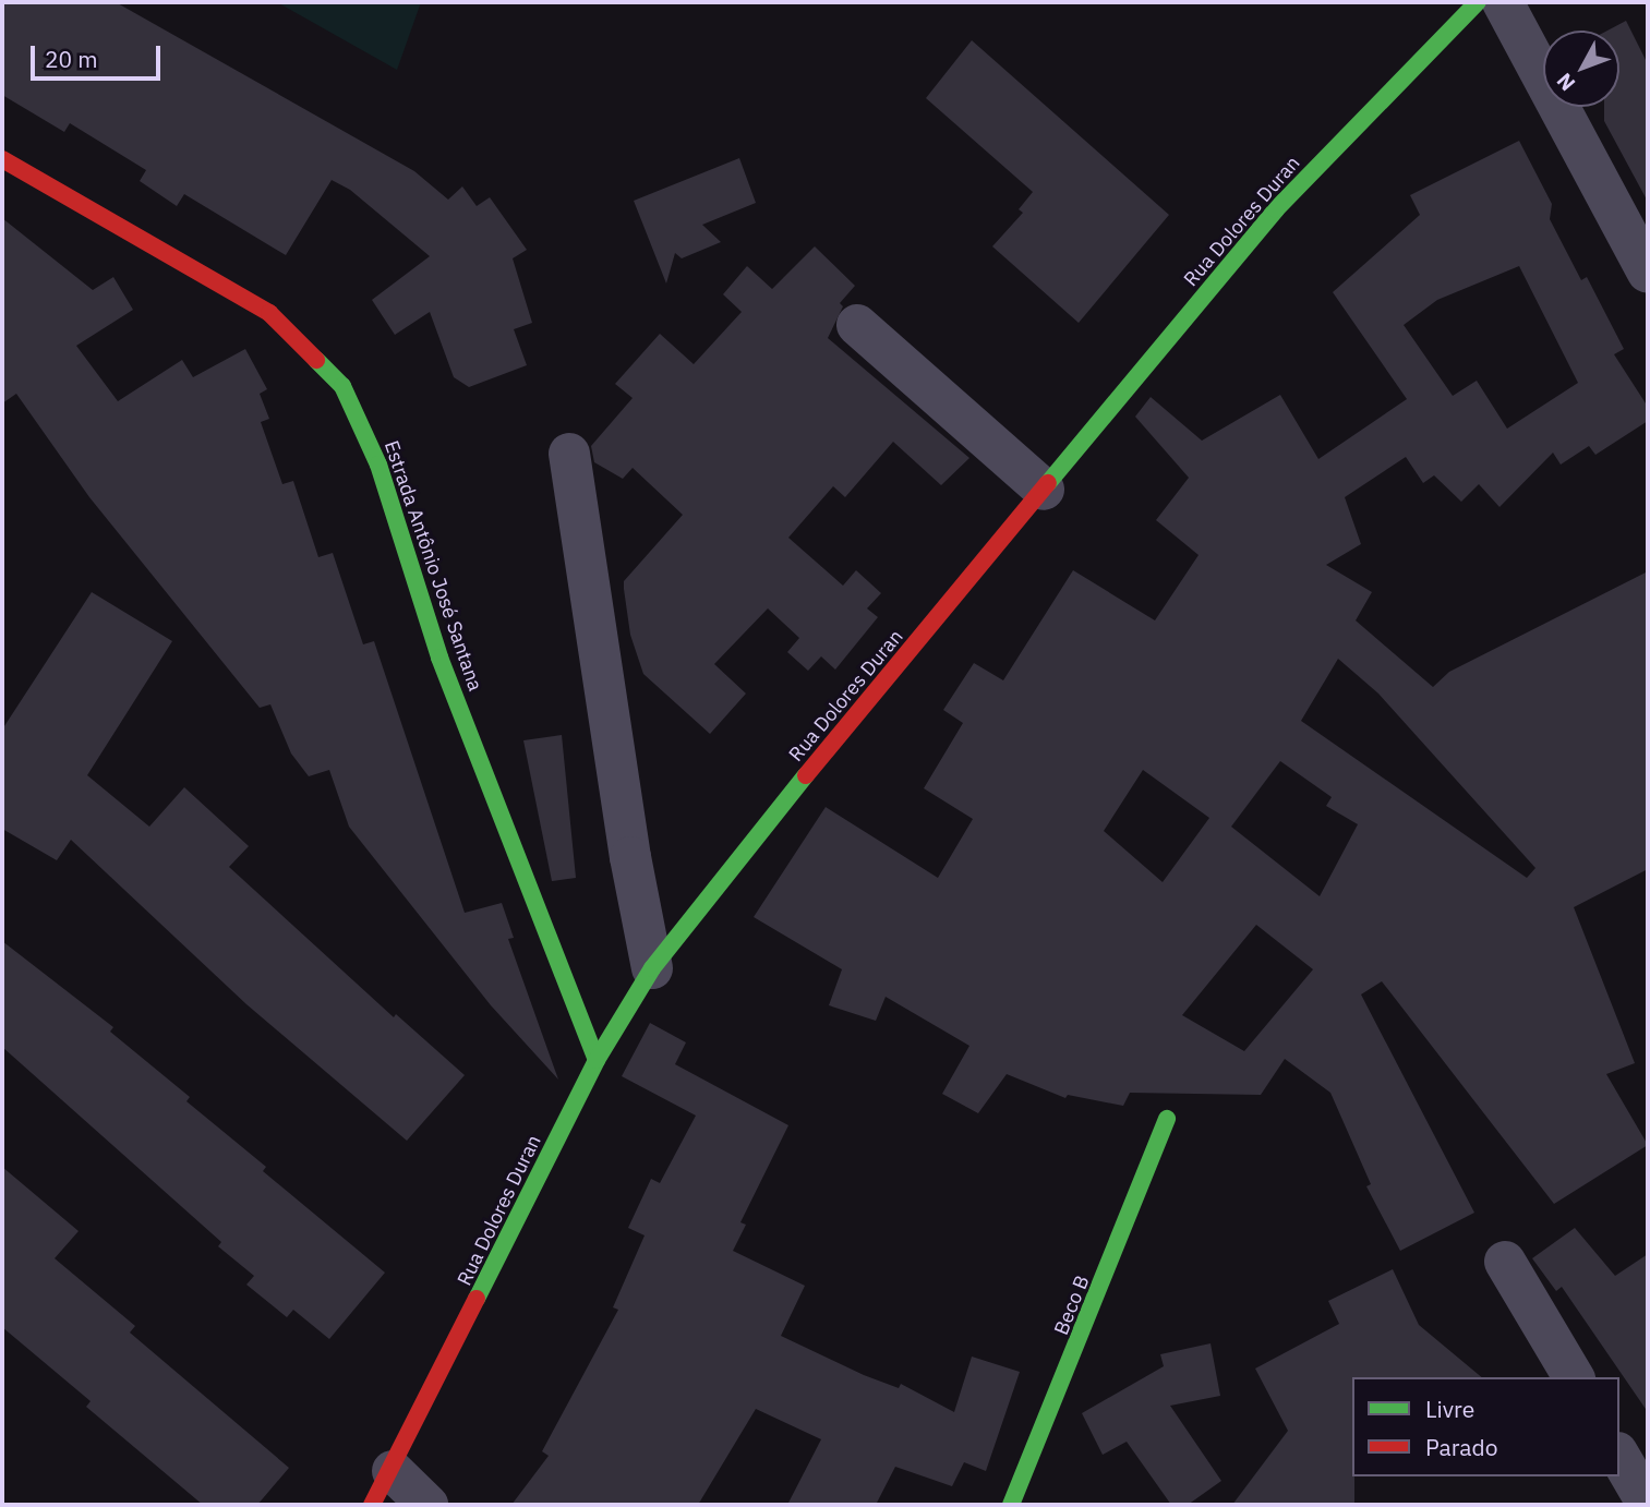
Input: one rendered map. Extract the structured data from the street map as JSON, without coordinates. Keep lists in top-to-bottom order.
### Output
{
  "streets": {
    "street": ["Rua Dolores Duran", "Estrada Antônio José Santana", "Beco B"]
  },
  "crossings": [
    ["Rua Dolores Duran", "Estrada Antônio José Santana"]
  ],
  "legend": ["Livre", "Parado"],
  "scale_bar": "20 m",
  "north": "bottom left"
}
